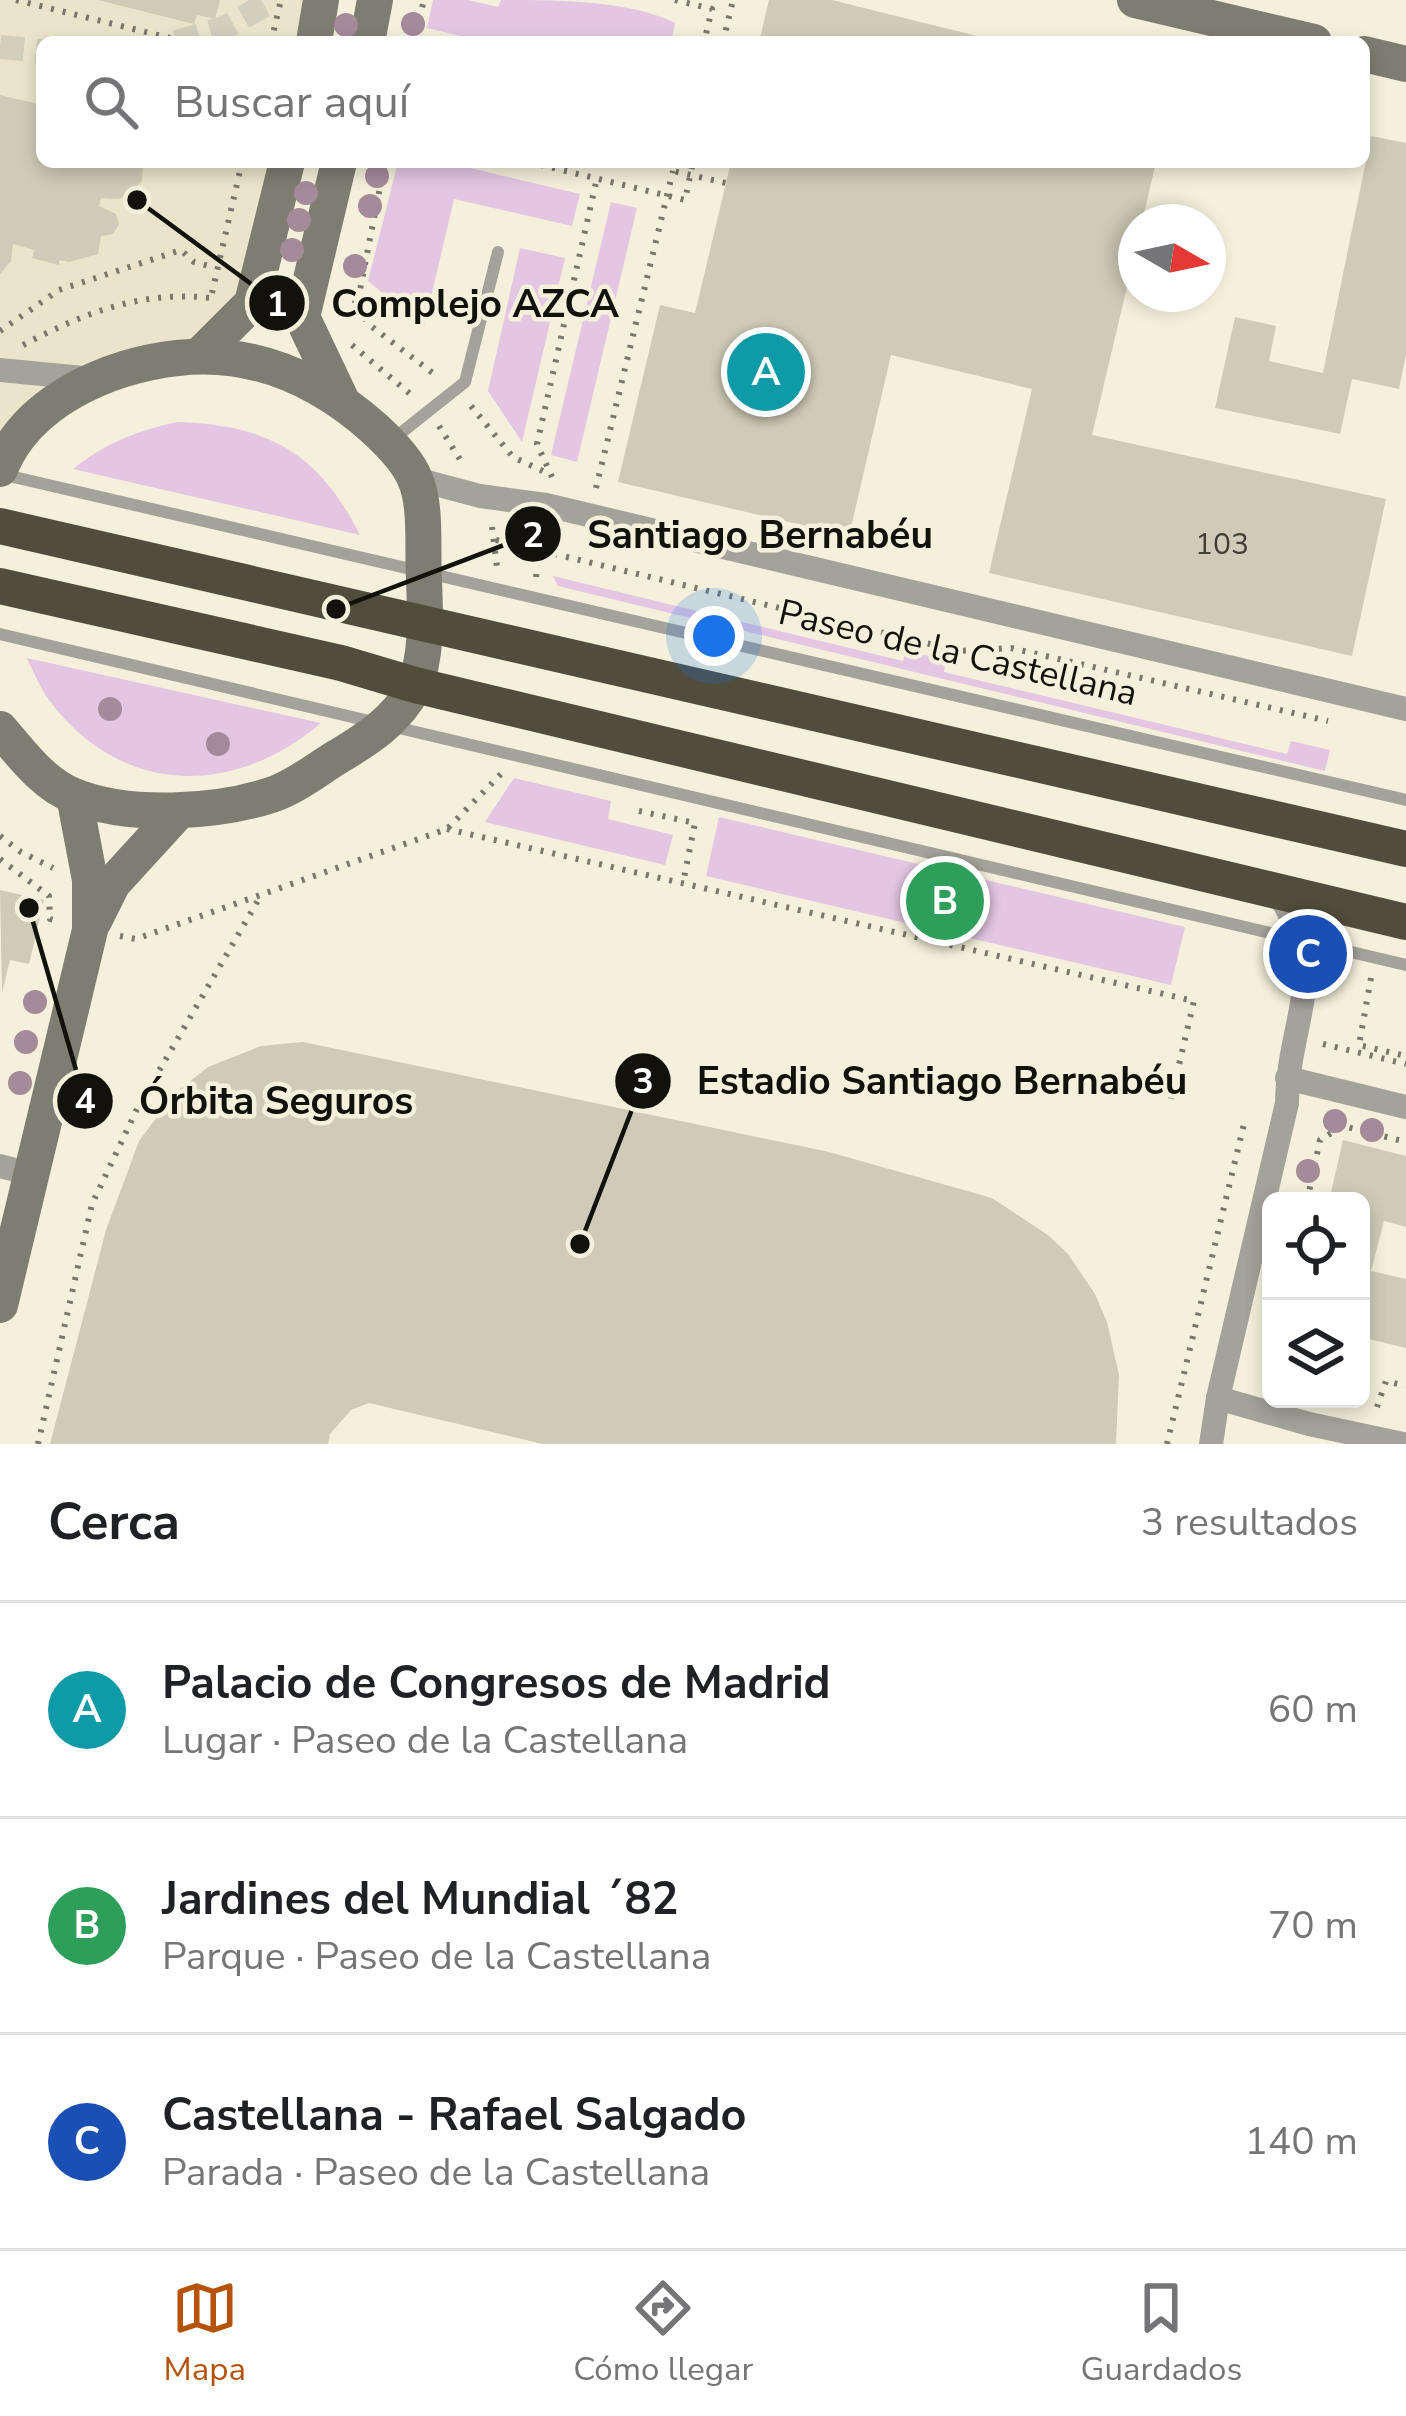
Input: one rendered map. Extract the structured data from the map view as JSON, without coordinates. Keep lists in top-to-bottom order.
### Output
{
  "streets": {
    "street": ["Paseo de la Castellana"]
  },
  "places": [
    "Complejo AZCA",
    "Santiago Bernabéu",
    "Órbita Seguros",
    "Estadio Santiago Bernabéu"
  ],
  "house_numbers": ["103"],
  "north": "right",
  "page": {
    "search": "Buscar aquí",
    "pins": ["A", "B", "C"],
    "heading": ["Cerca", "3 resultados"],
    "list": [
      {
        "mark": "A",
        "name": "Palacio de Congresos de Madrid",
        "note": "Lugar · Paseo de la Castellana",
        "value": "60 m"
      },
      {
        "mark": "B",
        "name": "Jardines del Mundial ´82",
        "note": "Parque · Paseo de la Castellana",
        "value": "70 m"
      },
      {
        "mark": "C",
        "name": "Castellana - Rafael Salgado",
        "note": "Parada · Paseo de la Castellana",
        "value": "140 m"
      }
    ],
    "nav": ["Mapa", "Cómo llegar", "Guardados"]
  }
}
